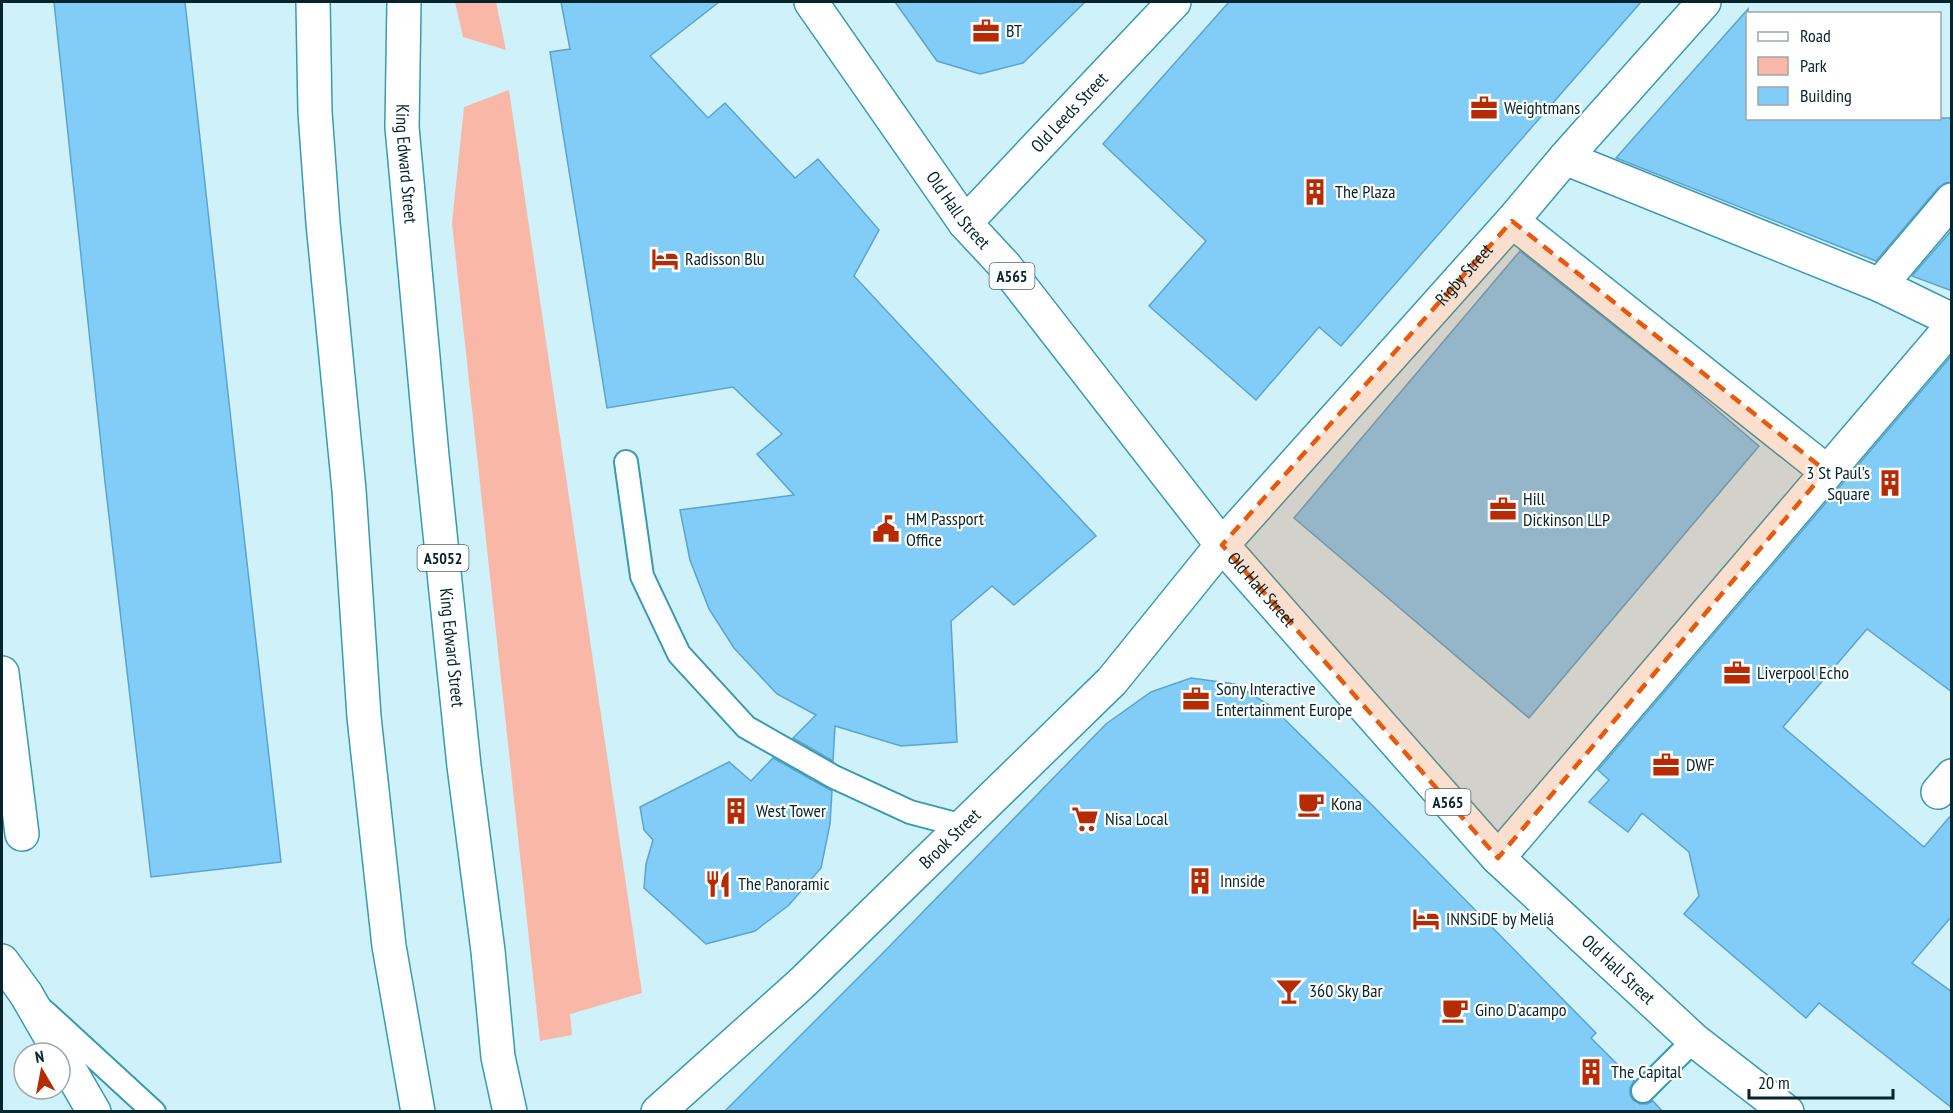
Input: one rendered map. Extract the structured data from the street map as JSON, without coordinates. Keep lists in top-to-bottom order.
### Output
{
  "streets": {
    "main road": [
      "Old Leeds Street",
      "King Edward Street",
      "Old Hall Street",
      "Rigby Street",
      "A565",
      "A5052",
      "Brook Street"
    ]
  },
  "crossings": [
    ["Old Leeds Street", "Old Hall Street"],
    ["Old Hall Street", "Rigby Street"],
    ["Old Hall Street", "Brook Street"],
    ["Rigby Street", "Brook Street"]
  ],
  "places": {
    "office": [
      "BT",
      "Weightmans",
      "Hill Dickinson LLP",
      "Liverpool Echo",
      "Sony Interactive Entertainment Europe",
      "DWF"
    ],
    "building": [
      "The Plaza",
      "3 St Paul's Square",
      "West Tower",
      "Innside",
      "The Capital"
    ],
    "hotel": ["Radisson Blu", "INNSiDE by Meliá"],
    "public building": ["HM Passport Office"],
    "cafe": ["Kona", "Gino D'acampo"],
    "supermarket": ["Nisa Local"],
    "restaurant": ["The Panoramic"],
    "bar": ["360 Sky Bar"]
  },
  "legend": ["Road", "Park", "Building"],
  "scale_bar": "20 m",
  "north": "top"
}
